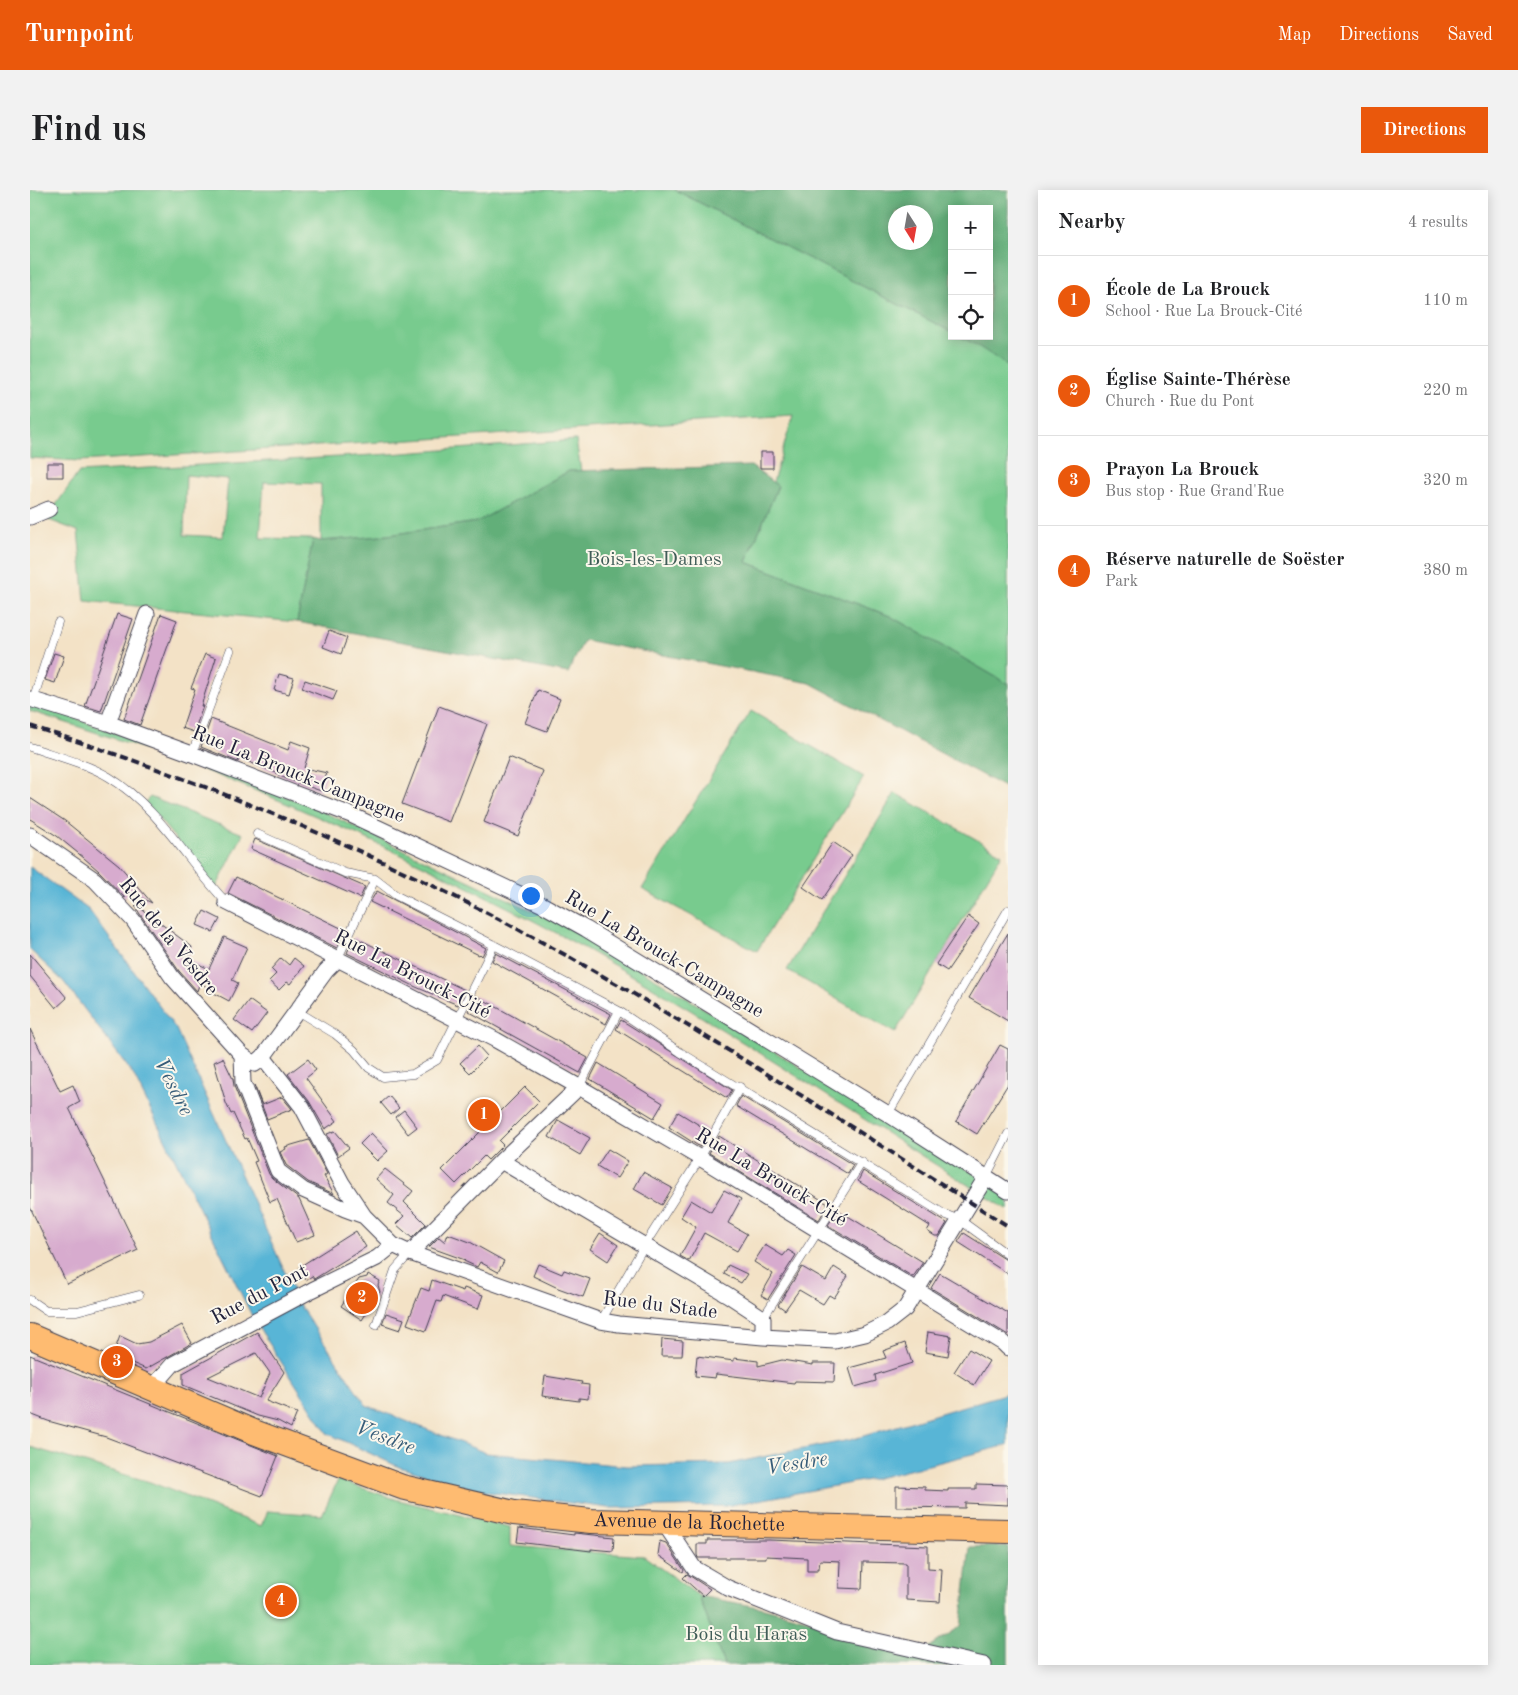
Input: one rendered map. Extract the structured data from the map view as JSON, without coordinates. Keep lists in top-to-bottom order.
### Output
{
  "streets": {
    "main road": ["Avenue de la Rochette"],
    "street": [
      "Rue La Brouck-Campagne",
      "Rue de la Vesdre",
      "Rue La Brouck-Cité",
      "Rue du Pont",
      "Rue du Stade"
    ]
  },
  "crossings": [
    ["Rue La Brouck-Cité", "Rue du Stade"],
    ["Rue du Pont", "Rue du Stade"],
    ["Rue du Pont", "Avenue de la Rochette"]
  ],
  "water": ["Vesdre"],
  "parks": ["Bois-les-Dames", "Bois du Haras"],
  "north": "bottom",
  "page": {
    "header": "Turnpoint",
    "nav": ["Map", "Directions", "Saved"],
    "buttons": "Directions",
    "title": "Find us",
    "heading": ["Nearby", "4 results"],
    "map_buttons": ["+", "−"],
    "list": [
      {
        "mark": "1",
        "name": "École de La Brouck",
        "note": "School · Rue La Brouck-Cité",
        "value": "110 m"
      },
      {
        "mark": "2",
        "name": "Église Sainte-Thérèse",
        "note": "Church · Rue du Pont",
        "value": "220 m"
      },
      {
        "mark": "3",
        "name": "Prayon La Brouck",
        "note": "Bus stop · Rue Grand'Rue",
        "value": "320 m"
      },
      {
        "mark": "4",
        "name": "Réserve naturelle de Soëster",
        "note": "Park",
        "value": "380 m"
      }
    ],
    "pins": [
      "1",
      "2",
      "3",
      "4"
    ]
  }
}
